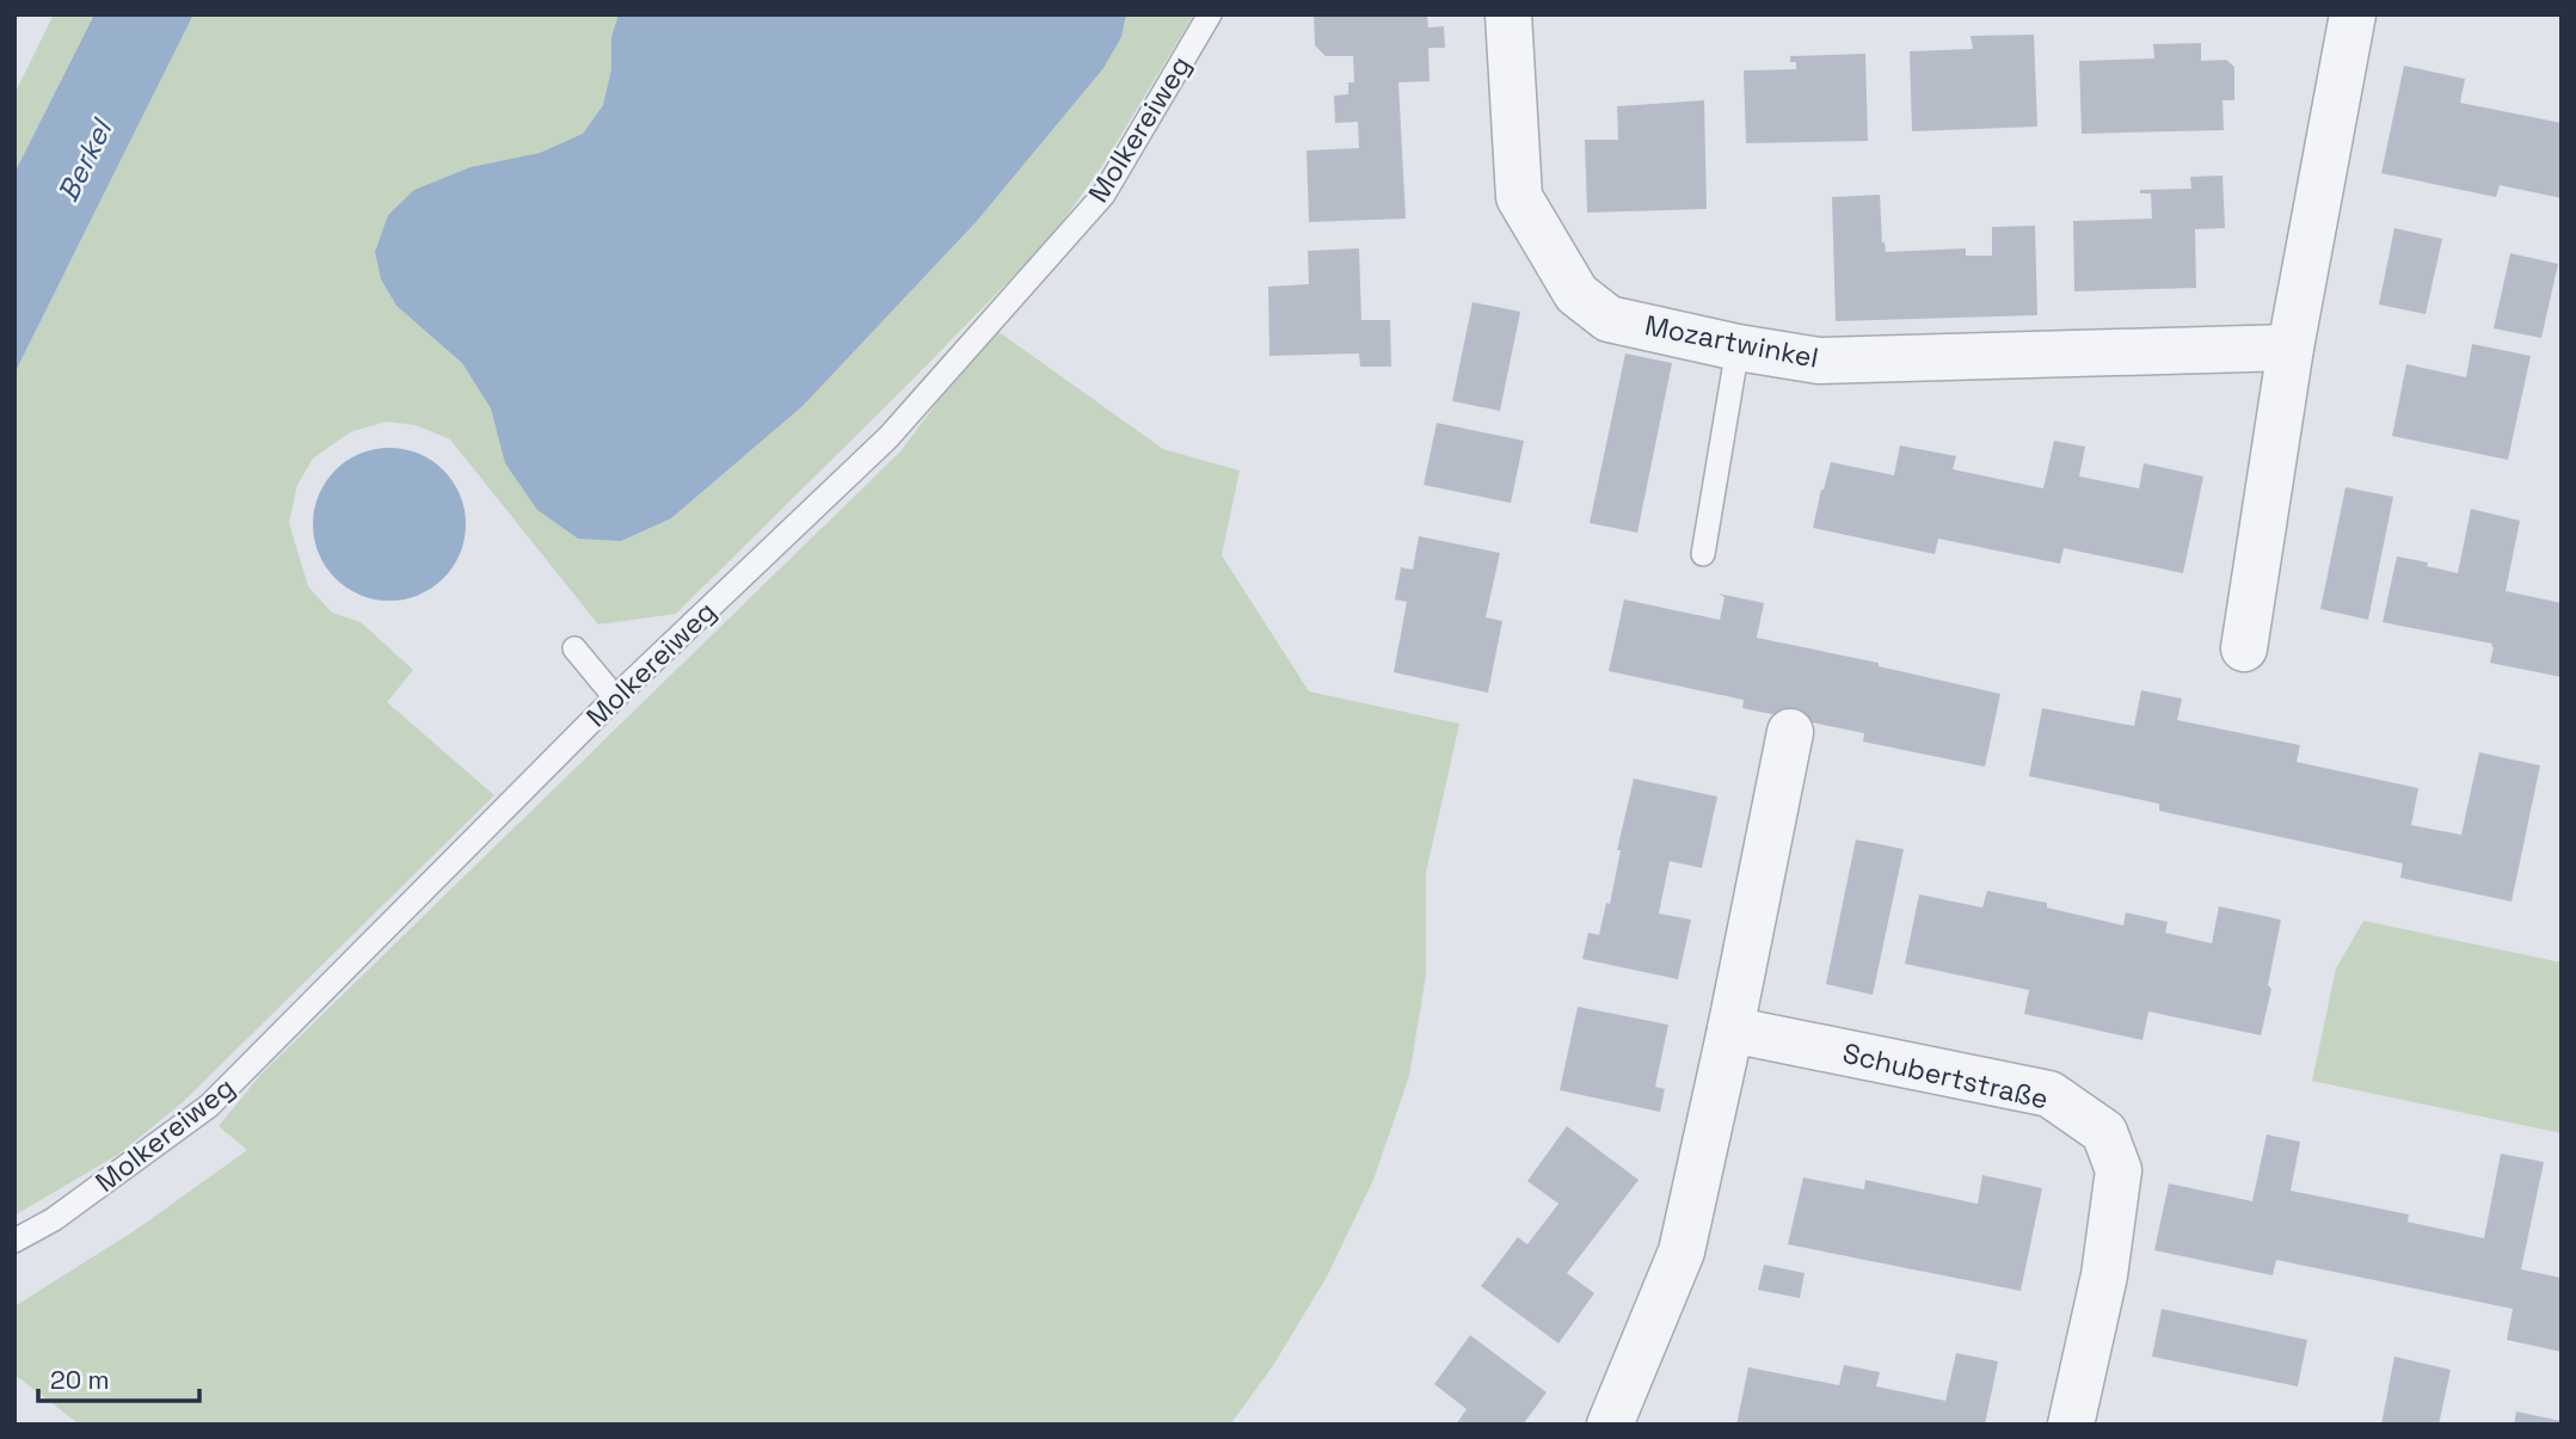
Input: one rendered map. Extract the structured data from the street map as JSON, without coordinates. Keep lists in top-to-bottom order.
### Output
{
  "streets": {
    "street": ["Mozartwinkel", "Schubertstraße"],
    "lane": ["Molkereiweg"]
  },
  "water": ["Berkel"],
  "scale_bar": "20 m"
}
